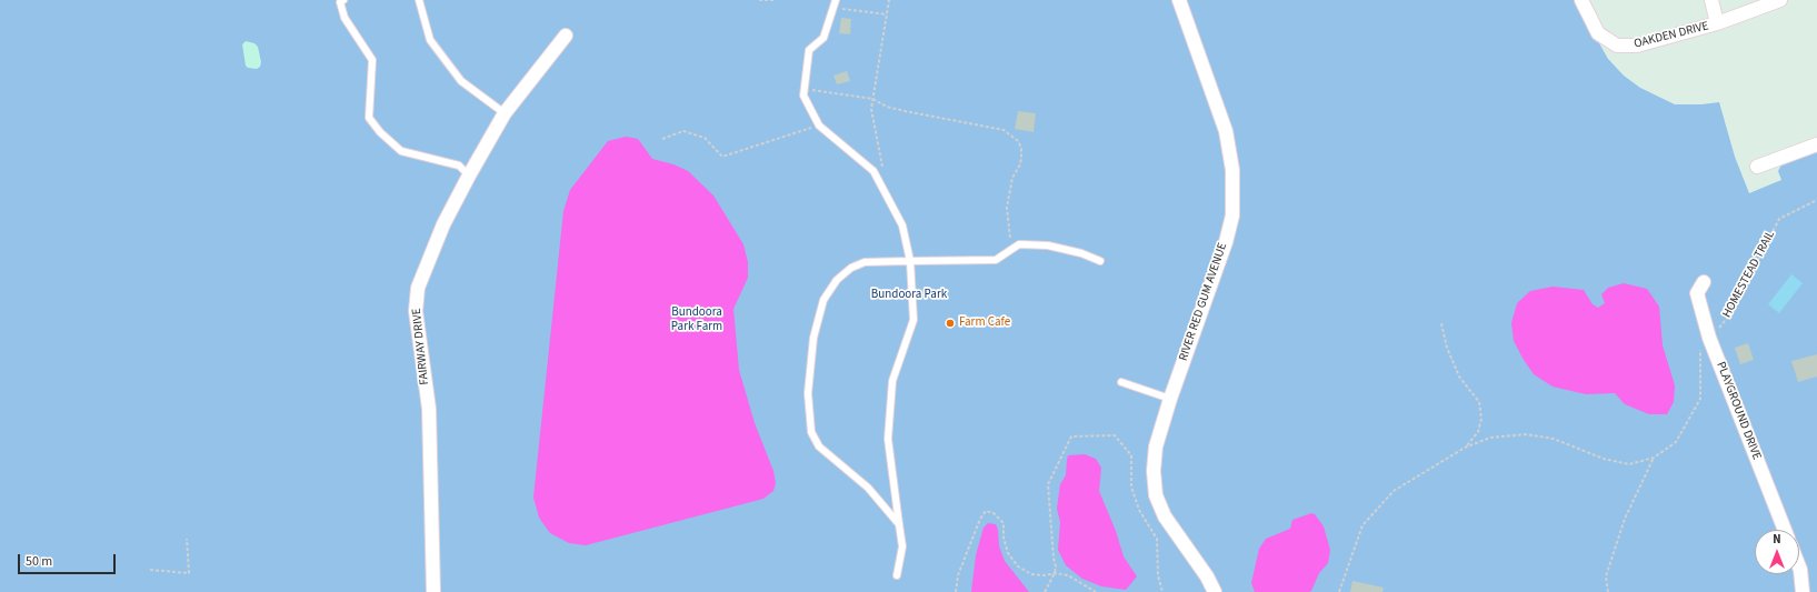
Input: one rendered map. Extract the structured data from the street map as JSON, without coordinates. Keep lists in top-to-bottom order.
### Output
{
  "streets": {
    "street": [
      "OAKDEN DRIVE",
      "RIVER RED GUM AVENUE",
      "FAIRWAY DRIVE",
      "PLAYGROUND DRIVE"
    ],
    "path": ["HOMESTEAD TRAIL"]
  },
  "crossings": [
    ["HOMESTEAD TRAIL", "PLAYGROUND DRIVE"]
  ],
  "parks": ["Bundoora Park", "Bundoora Park Farm"],
  "places": ["Farm Cafe"],
  "scale_bar": "50 m",
  "north": "top"
}
